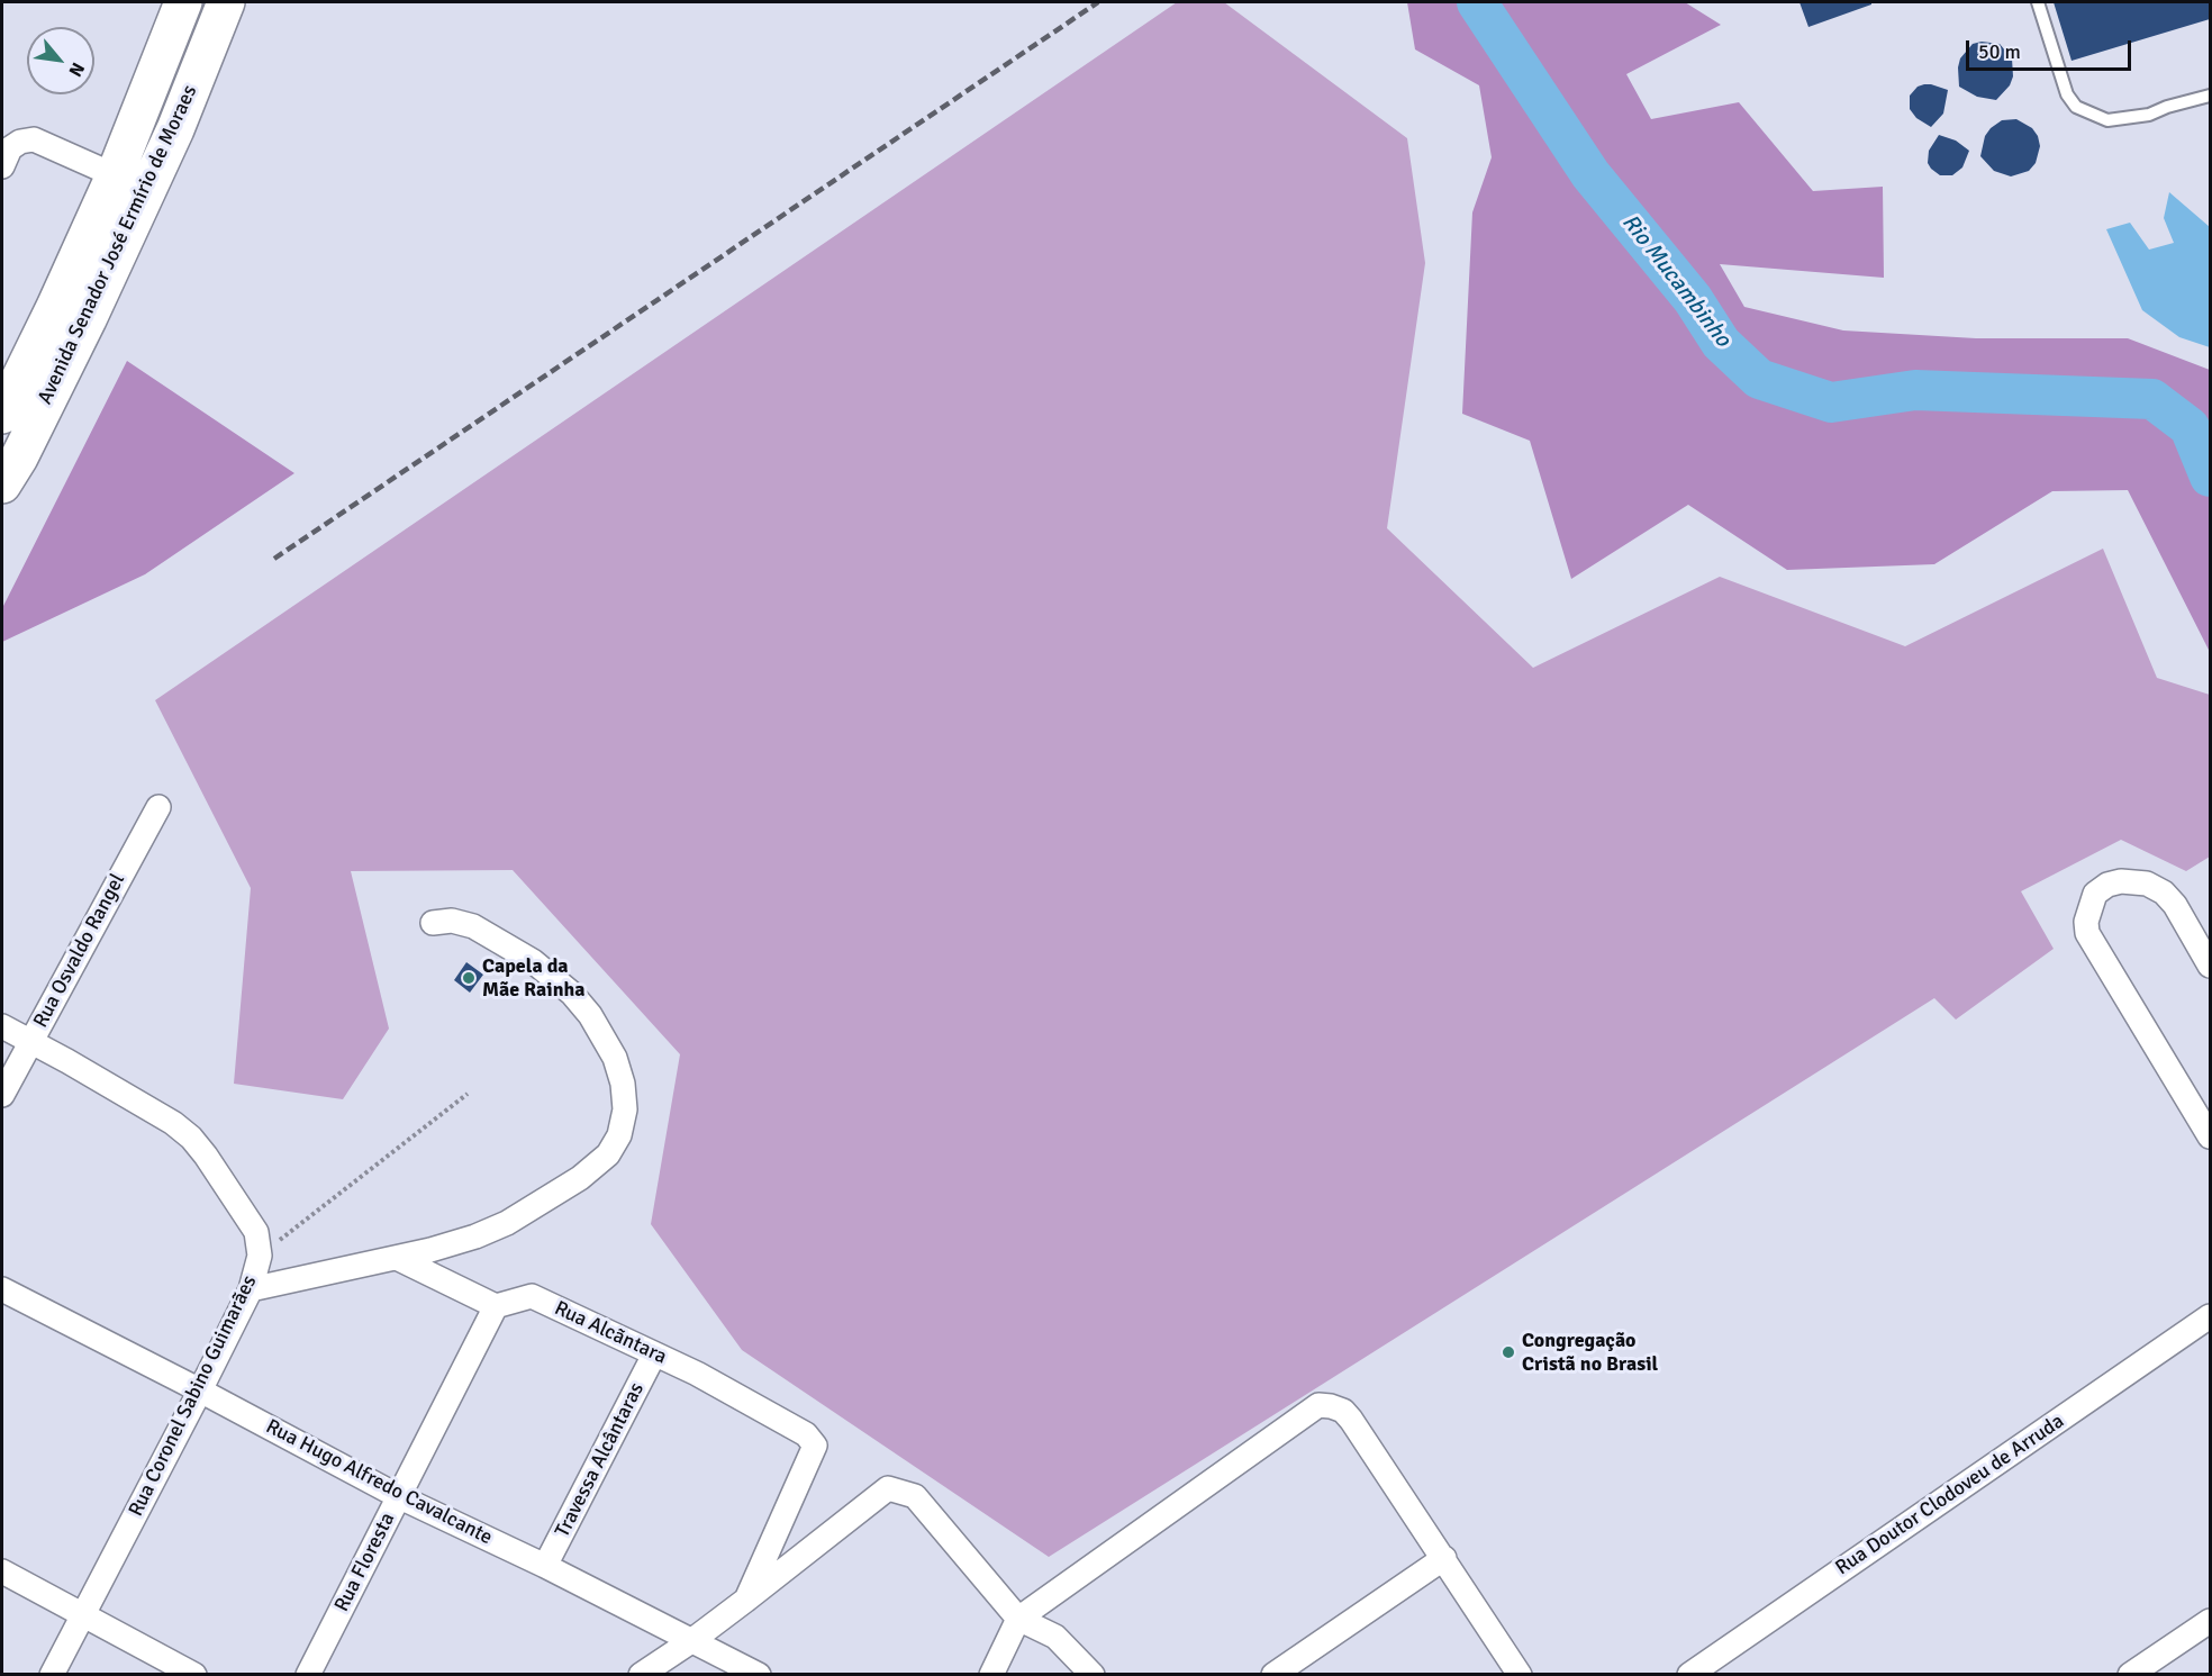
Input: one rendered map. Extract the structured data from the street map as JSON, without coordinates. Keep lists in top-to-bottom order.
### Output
{
  "streets": {
    "main road": ["Avenida Senador José Ermírio de Moraes"],
    "street": [
      "Rua Osvaldo Rangel",
      "Rua Alcãntara",
      "Rua Coronel Sabino Guimarães",
      "Travessa Alcântaras",
      "Rua Hugo Alfredo Cavalcante",
      "Rua Doutor Clodoveu de Arruda",
      "Rua Floresta"
    ]
  },
  "crossings": [
    ["Rua Osvaldo Rangel", "Rua Coronel Sabino Guimarães"],
    ["Rua Alcãntara", "Travessa Alcântaras"],
    ["Rua Alcãntara", "Rua Floresta"],
    ["Rua Coronel Sabino Guimarães", "Rua Hugo Alfredo Cavalcante"],
    ["Travessa Alcântaras", "Rua Hugo Alfredo Cavalcante"],
    ["Rua Hugo Alfredo Cavalcante", "Rua Floresta"]
  ],
  "water": ["Rio Mucambinho"],
  "places": ["Capela da Mãe Rainha", "Congregação Cristã no Brasil"],
  "scale_bar": "50 m",
  "north": "bottom right"
}
